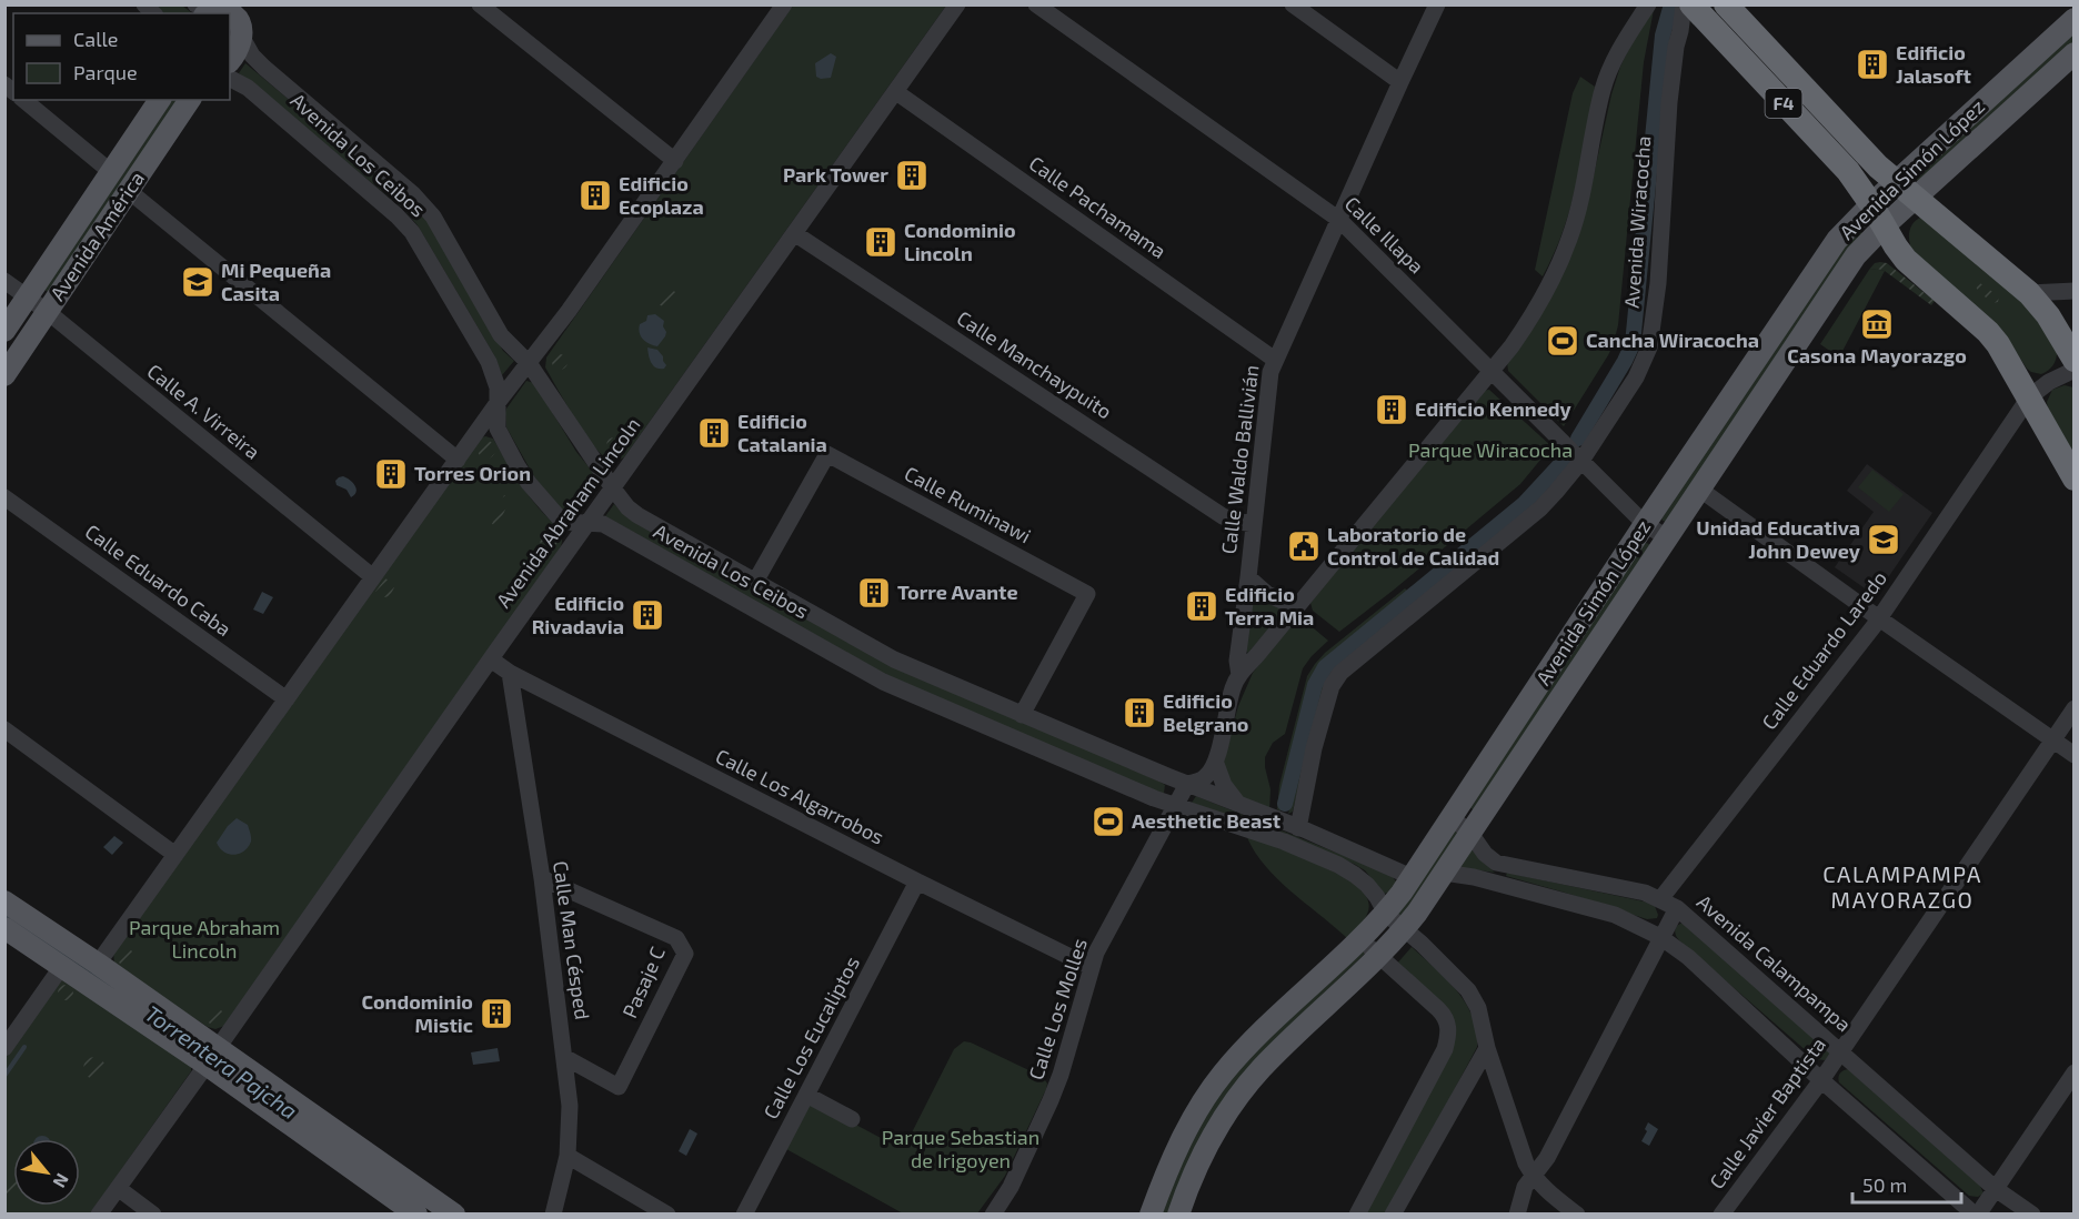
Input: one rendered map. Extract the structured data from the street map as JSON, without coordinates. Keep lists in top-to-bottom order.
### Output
{
  "streets": {
    "highway": ["F4"],
    "main road": ["Avenida Simón López", "Avenida América"],
    "street": [
      "Avenida Los Ceibos",
      "Calle Pachamama",
      "Avenida Wiracocha",
      "Calle Illapa",
      "Calle Manchaypuito",
      "Calle A. Virreira",
      "Calle Waldo Ballivián",
      "Calle Ruminawi",
      "Avenida Abraham Lincoln",
      "Calle Eduardo Caba",
      "Calle Eduardo Laredo",
      "Calle Los Algarrobos",
      "Calle Man Césped",
      "Avenida Calampampa",
      "Pasaje C",
      "Calle Los Molles",
      "Calle Los Eucaliptos",
      "Calle Javier Baptista"
    ]
  },
  "crossings": [
    ["F4", "Avenida Simón López"],
    ["F4", "Calle Eduardo Laredo"],
    ["Avenida Los Ceibos", "Avenida Simón López"],
    ["Avenida Los Ceibos", "Avenida Wiracocha"],
    ["Avenida Los Ceibos", "Calle Ruminawi"],
    ["Avenida Los Ceibos", "Avenida Abraham Lincoln"],
    ["Avenida Los Ceibos", "Calle Los Molles"],
    ["Avenida Simón López", "Calle Illapa"],
    ["Avenida Simón López", "Avenida Calampampa"],
    ["Calle Pachamama", "Calle Waldo Ballivián"],
    ["Calle Pachamama", "Avenida Abraham Lincoln"],
    ["Avenida Wiracocha", "Calle Illapa"],
    ["Calle Illapa", "Calle Waldo Ballivián"],
    ["Avenida América", "Calle A. Virreira"],
    ["Calle Manchaypuito", "Calle Waldo Ballivián"],
    ["Calle Manchaypuito", "Avenida Abraham Lincoln"],
    ["Avenida Abraham Lincoln", "Calle Los Algarrobos"],
    ["Calle Eduardo Laredo", "Avenida Calampampa"],
    ["Calle Los Algarrobos", "Calle Man Césped"],
    ["Calle Los Algarrobos", "Calle Los Molles"],
    ["Calle Los Algarrobos", "Calle Los Eucaliptos"],
    ["Calle Man Césped", "Pasaje C"],
    ["Avenida Calampampa", "Calle Javier Baptista"]
  ],
  "districts": ["CALAMPAMPA MAYORAZGO"],
  "water": ["Torrentera Pajcha"],
  "parks": ["Parque Wiracocha", "Parque Abraham Lincoln", "Parque Sebastian de Irigoyen"],
  "places": {
    "building": [
      "Edificio Jalasoft",
      "Park Tower",
      "Edificio Ecoplaza",
      "Condominio Lincoln",
      "Edificio Kennedy",
      "Edificio Catalania",
      "Torres Orion",
      "Torre Avante",
      "Edificio Terra Mia",
      "Edificio Rivadavia",
      "Edificio Belgrano",
      "Condominio Mistic"
    ],
    "school or university": ["Mi Pequeña Casita", "Unidad Educativa John Dewey"],
    "museum": ["Casona Mayorazgo"],
    "sports": ["Cancha Wiracocha", "Aesthetic Beast"],
    "public building": ["Laboratorio de Control de Calidad"]
  },
  "legend": ["Calle", "Parque"],
  "scale_bar": "50 m",
  "north": "bottom right"
}
